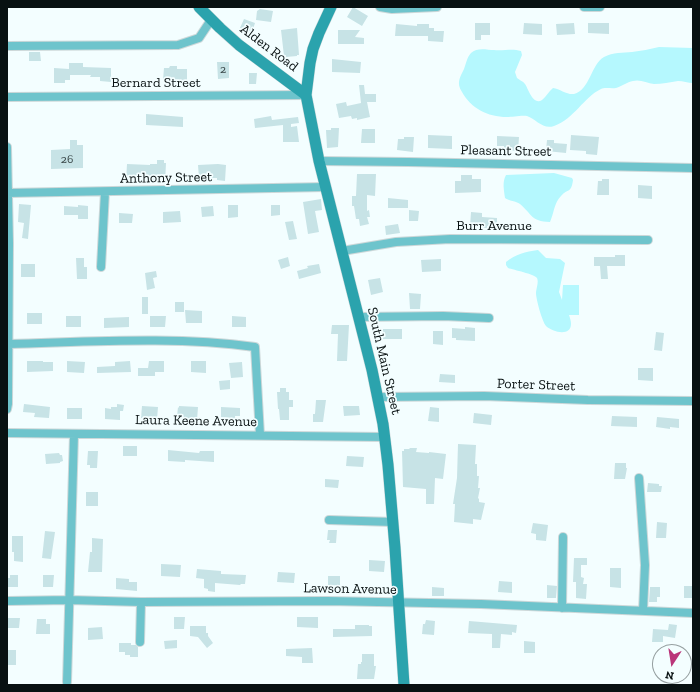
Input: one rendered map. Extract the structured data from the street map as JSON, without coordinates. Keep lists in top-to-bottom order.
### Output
{
  "streets": {
    "main road": ["Alden Road", "South Main Street"],
    "street": [
      "Bernard Street",
      "Pleasant Street",
      "Anthony Street",
      "Burr Avenue",
      "Porter Street",
      "Laura Keene Avenue",
      "Lawson Avenue"
    ]
  },
  "crossings": [
    ["Alden Road", "Bernard Street"],
    ["Alden Road", "South Main Street"],
    ["Bernard Street", "South Main Street"],
    ["Pleasant Street", "South Main Street"],
    ["Anthony Street", "South Main Street"],
    ["Burr Avenue", "South Main Street"],
    ["South Main Street", "Porter Street"],
    ["South Main Street", "Laura Keene Avenue"],
    ["South Main Street", "Lawson Avenue"]
  ],
  "house_numbers": ["2", "26"],
  "north": "bottom"
}
